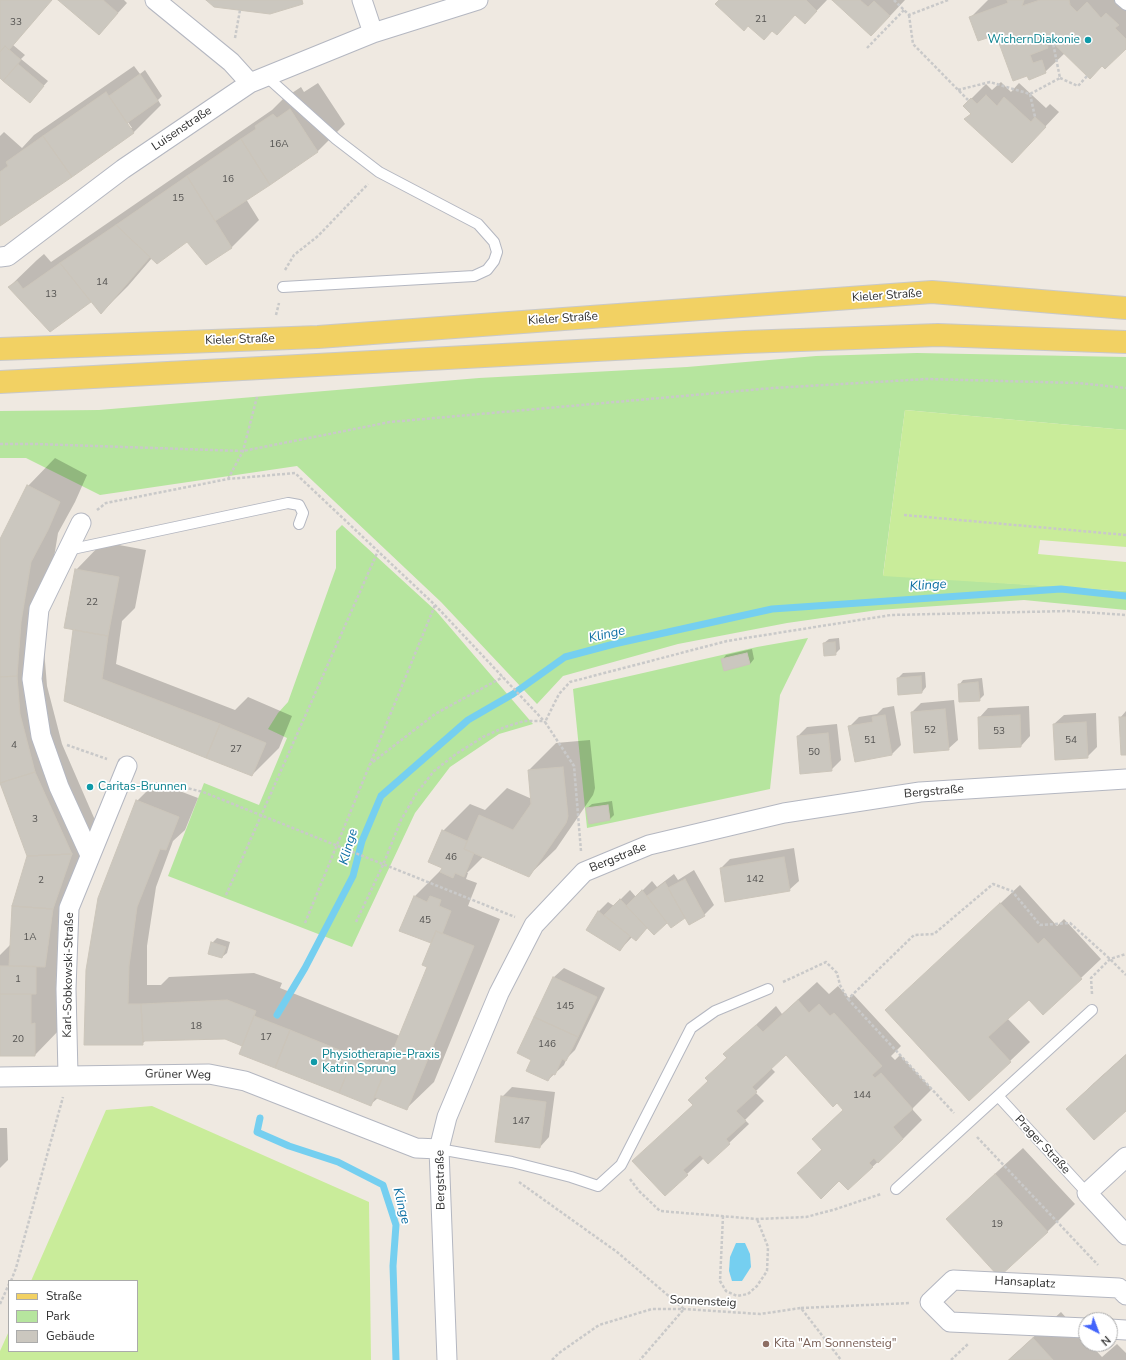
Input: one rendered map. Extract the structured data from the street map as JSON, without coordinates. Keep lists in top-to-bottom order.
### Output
{
  "streets": {
    "main road": ["Kieler Straße"],
    "street": [
      "Luisenstraße",
      "Bergstraße",
      "Karl-Sobkowski-Straße",
      "Grüner Weg",
      "Prager Straße",
      "Hansaplatz"
    ],
    "path": ["Sonnensteig"]
  },
  "crossings": [
    ["Bergstraße", "Grüner Weg"],
    ["Karl-Sobkowski-Straße", "Grüner Weg"]
  ],
  "water": ["Klinge"],
  "places": [
    "WichernDiakonie",
    "Caritas-Brunnen",
    "Physiotherapie-Praxis Katrin Sprung",
    "Kita \"Am Sonnensteig\""
  ],
  "house_numbers": [
    "21",
    "33",
    "16A",
    "16",
    "15",
    "14",
    "13",
    "22",
    "52",
    "53",
    "51",
    "54",
    "4",
    "27",
    "50",
    "3",
    "46",
    "142",
    "2",
    "45",
    "1A",
    "1",
    "145",
    "18",
    "17",
    "20",
    "146",
    "144",
    "147",
    "19"
  ],
  "legend": ["Straße", "Park", "Gebäude"],
  "north": "bottom right"
}
